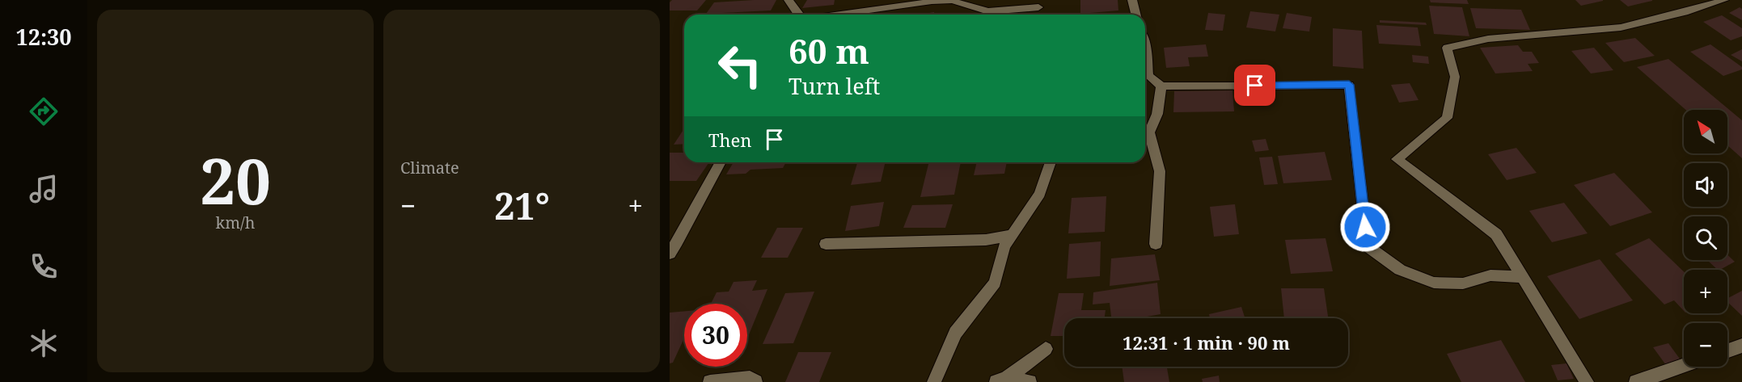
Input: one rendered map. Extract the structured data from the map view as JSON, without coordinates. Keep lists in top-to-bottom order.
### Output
{
  "north": "top left",
  "page": {
    "tabs": "12:30",
    "tile": [
      ["20", "km/h"],
      "Climate"
    ],
    "turn": ["60 m", "Turn left"],
    "map_buttons": ["+", "−"],
    "then": "Then",
    "heat": ["−", "21°", "+"],
    "limit": "30",
    "trip": "12:31 · 1 min · 90 m"
  }
}
